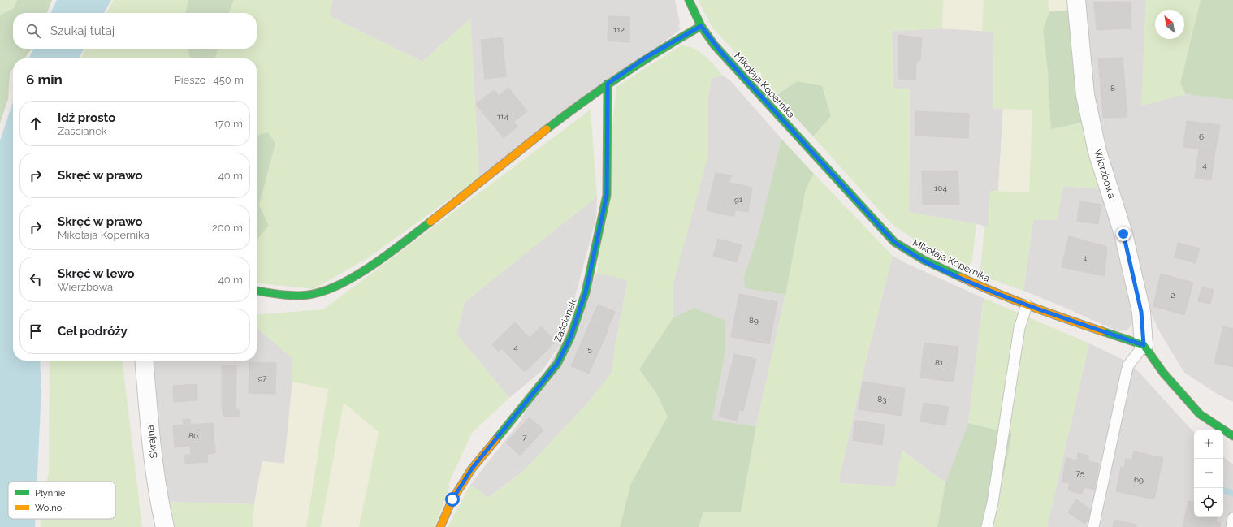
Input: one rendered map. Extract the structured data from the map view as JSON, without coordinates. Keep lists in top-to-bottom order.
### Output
{
  "streets": {
    "street": [
      "Mikołaja Kopernika",
      "Wierzbowa",
      "Zaścianek",
      "Skrajna"
    ]
  },
  "crossings": [
    ["Mikołaja Kopernika", "Wierzbowa"]
  ],
  "house_numbers": [
    "112",
    "8",
    "114",
    "6",
    "4",
    "104",
    "91",
    "1",
    "2",
    "89",
    "4",
    "5",
    "81",
    "97",
    "83",
    "80",
    "7",
    "75",
    "69"
  ],
  "legend": ["Płynnie", "Wolno"],
  "north": "top left",
  "page": {
    "search": "Szukaj tutaj",
    "heading": ["6 min", "Pieszo · 450 m"],
    "list": [
      ["Idź prosto", "Zaścianek", "170 m"],
      ["Skręć w prawo", "40 m"],
      ["Skręć w prawo", "Mikołaja Kopernika", "200 m"],
      ["Skręć w lewo", "Wierzbowa", "40 m"],
      "Cel podróży"
    ],
    "map_buttons": ["+", "−"]
  }
}
